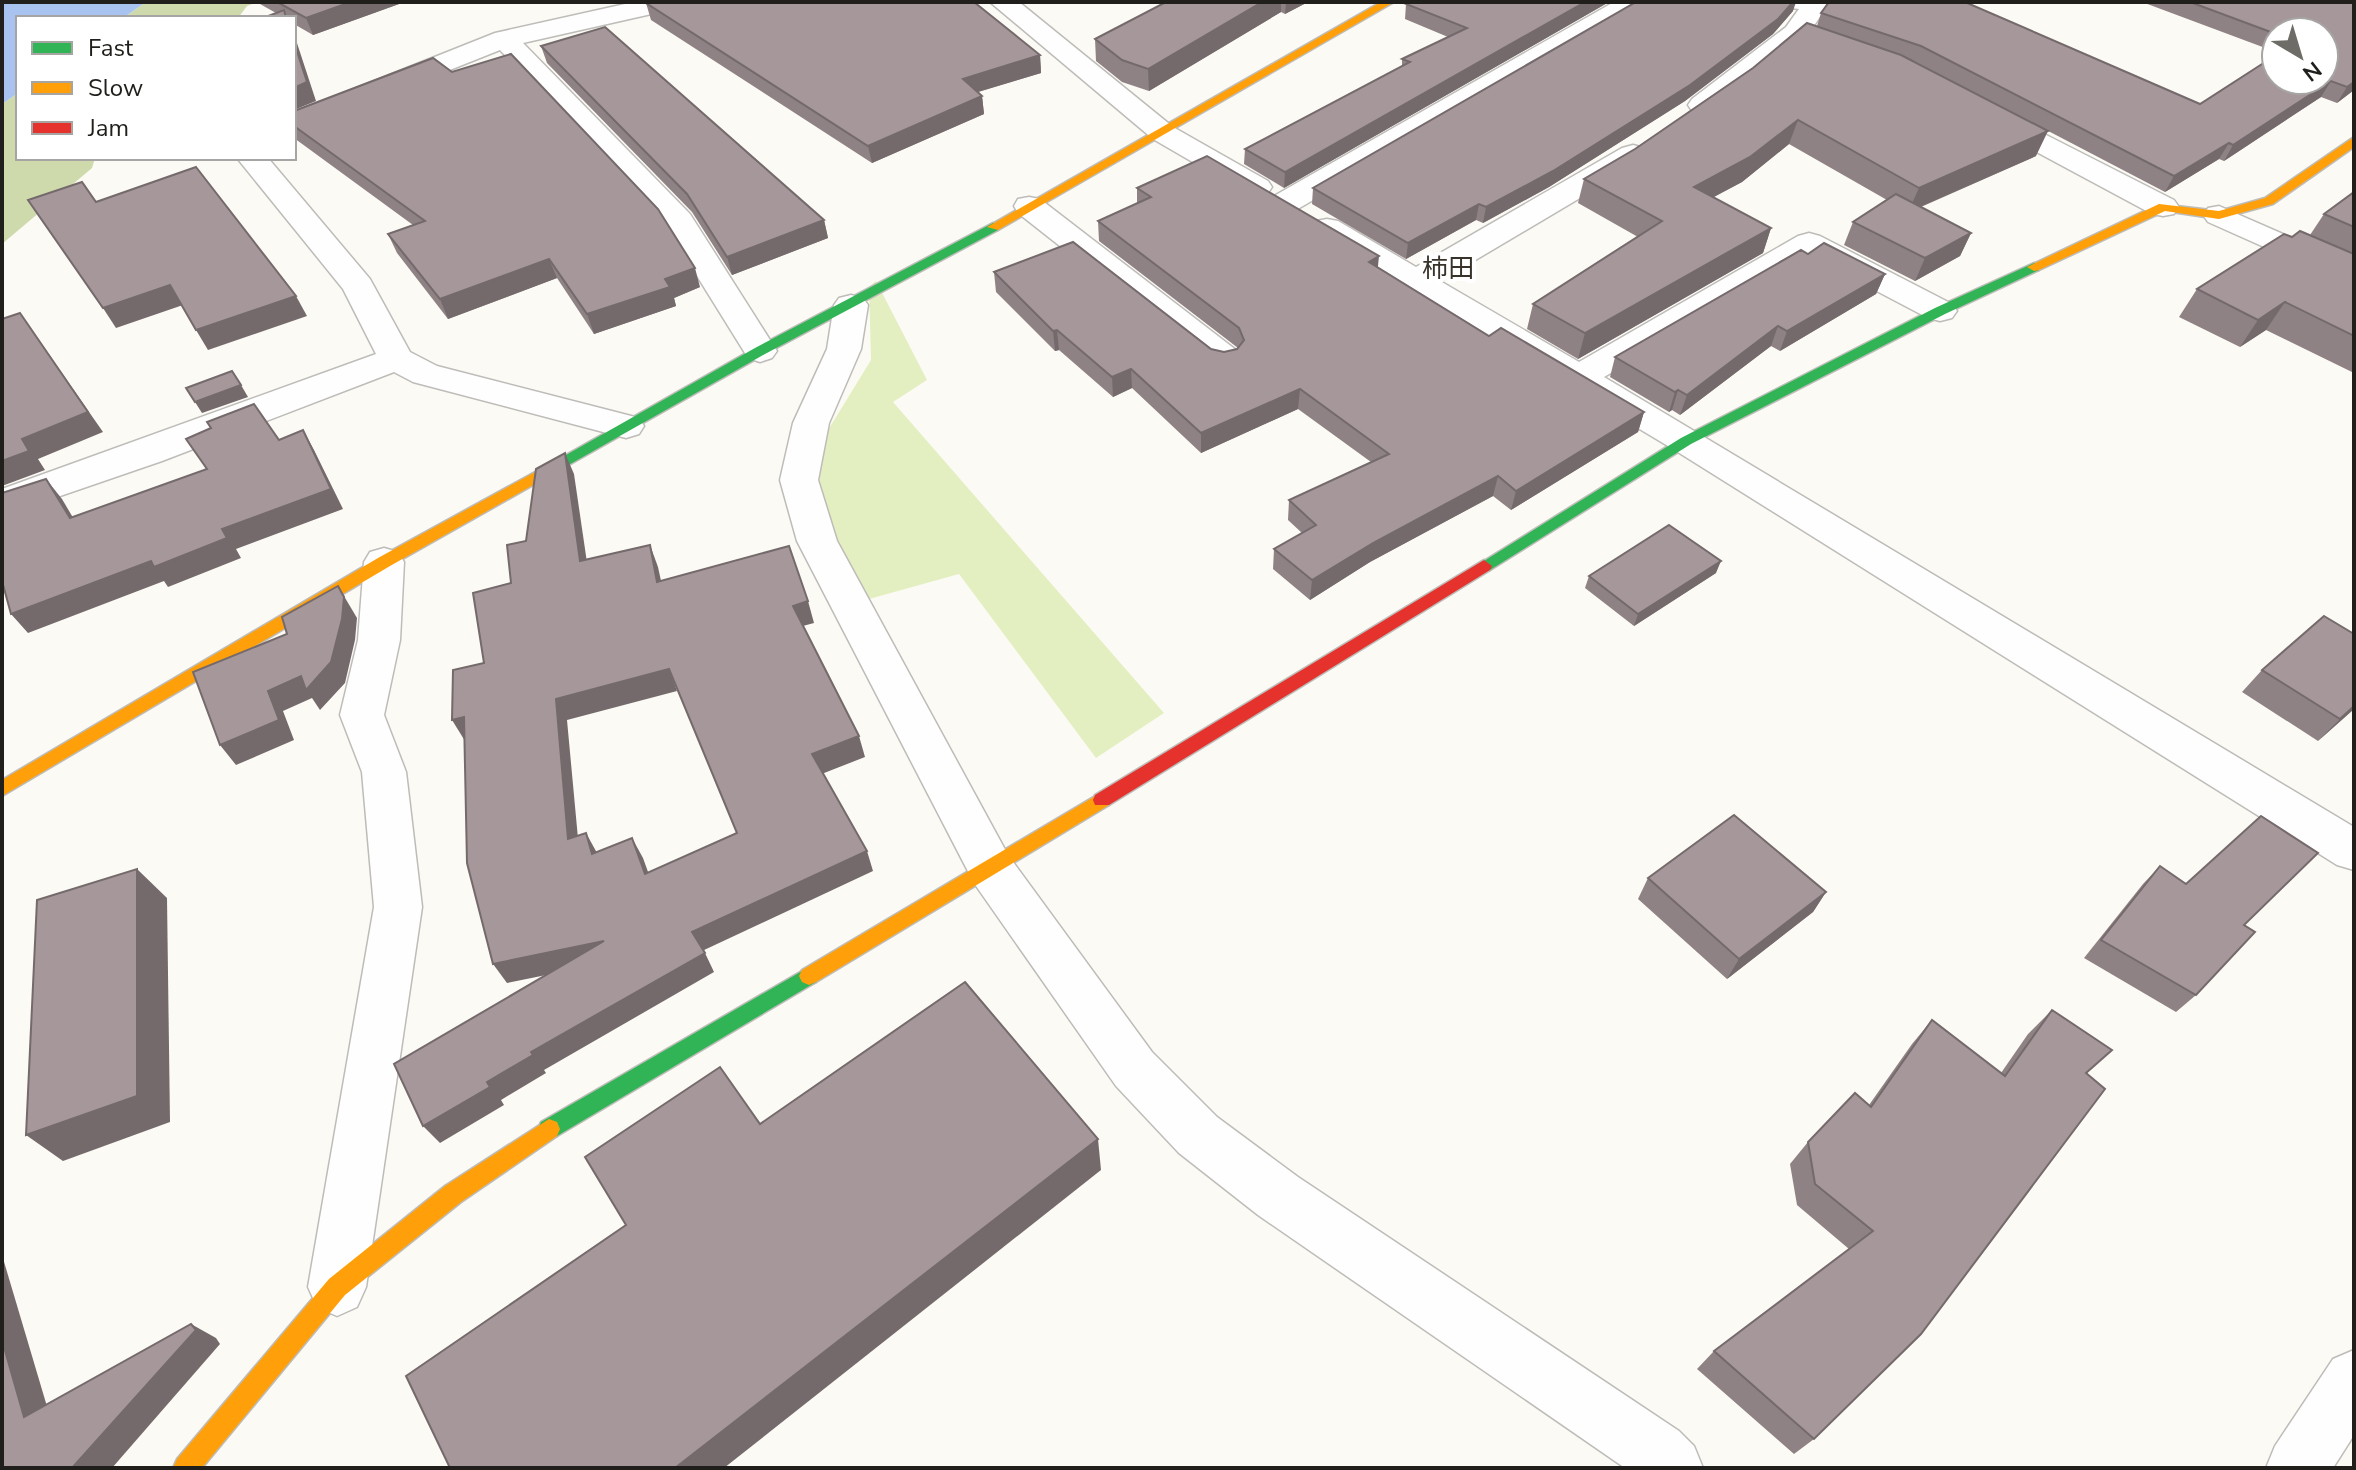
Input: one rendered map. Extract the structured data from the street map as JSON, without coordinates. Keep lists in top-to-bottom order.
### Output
{
  "districts": ["柿田"],
  "legend": ["Fast", "Slow", "Jam"],
  "north": "bottom right"
}
